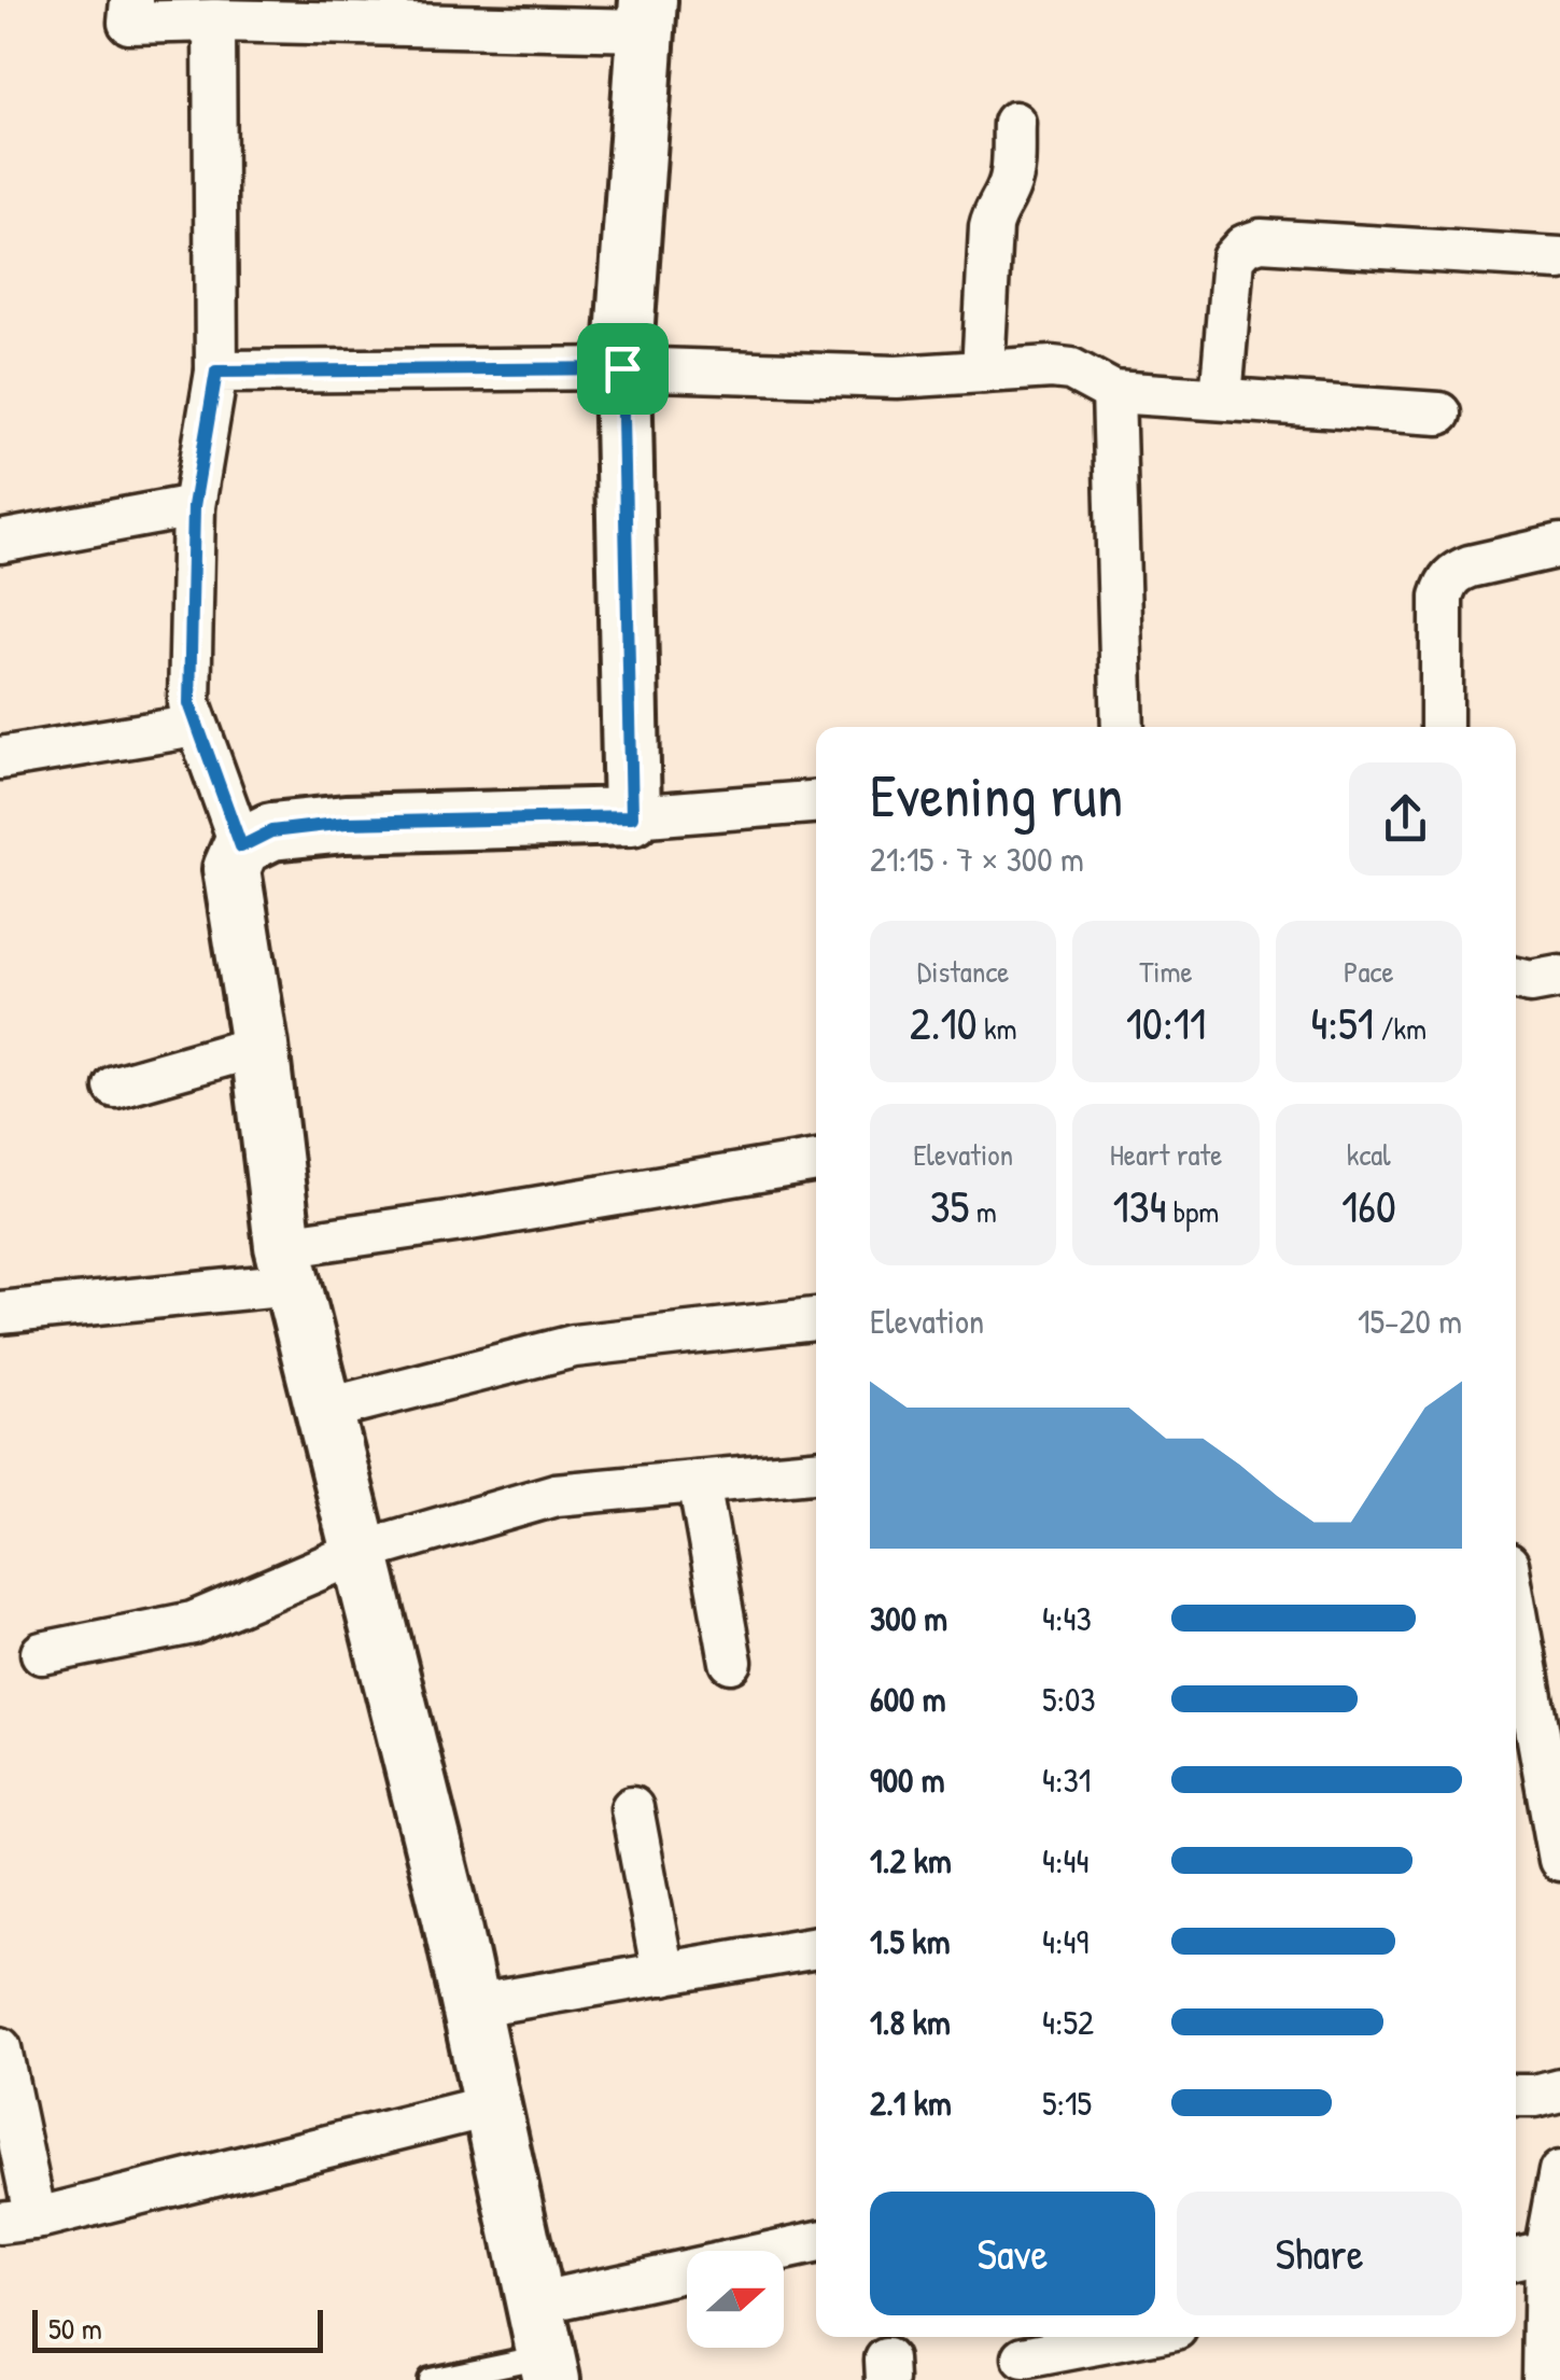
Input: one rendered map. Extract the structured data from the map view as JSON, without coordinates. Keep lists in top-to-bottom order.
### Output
{
  "scale_bar": "50 m",
  "north": "right",
  "page": {
    "heading": ["Evening run", "21:15 · 7 × 300 m"],
    "stats": [
      ["Distance", "2.10 km"],
      ["Time", "10:11"],
      ["Pace", "4:51 /km"],
      ["Elevation", "35 m"],
      ["Heart rate", "134 bpm"],
      ["kcal", "160"]
    ],
    "chart": ["Elevation", "15–20 m"],
    "list": [
      {
        "name": "300 m",
        "note": "4:43"
      },
      {
        "name": "600 m",
        "note": "5:03"
      },
      {
        "name": "900 m",
        "note": "4:31"
      },
      {
        "name": "1.2 km",
        "note": "4:44"
      },
      {
        "name": "1.5 km",
        "note": "4:49"
      },
      {
        "name": "1.8 km",
        "note": "4:52"
      },
      {
        "name": "2.1 km",
        "note": "5:15"
      }
    ],
    "buttons": ["Save", "Share"],
    "scale": "50 m"
  }
}
